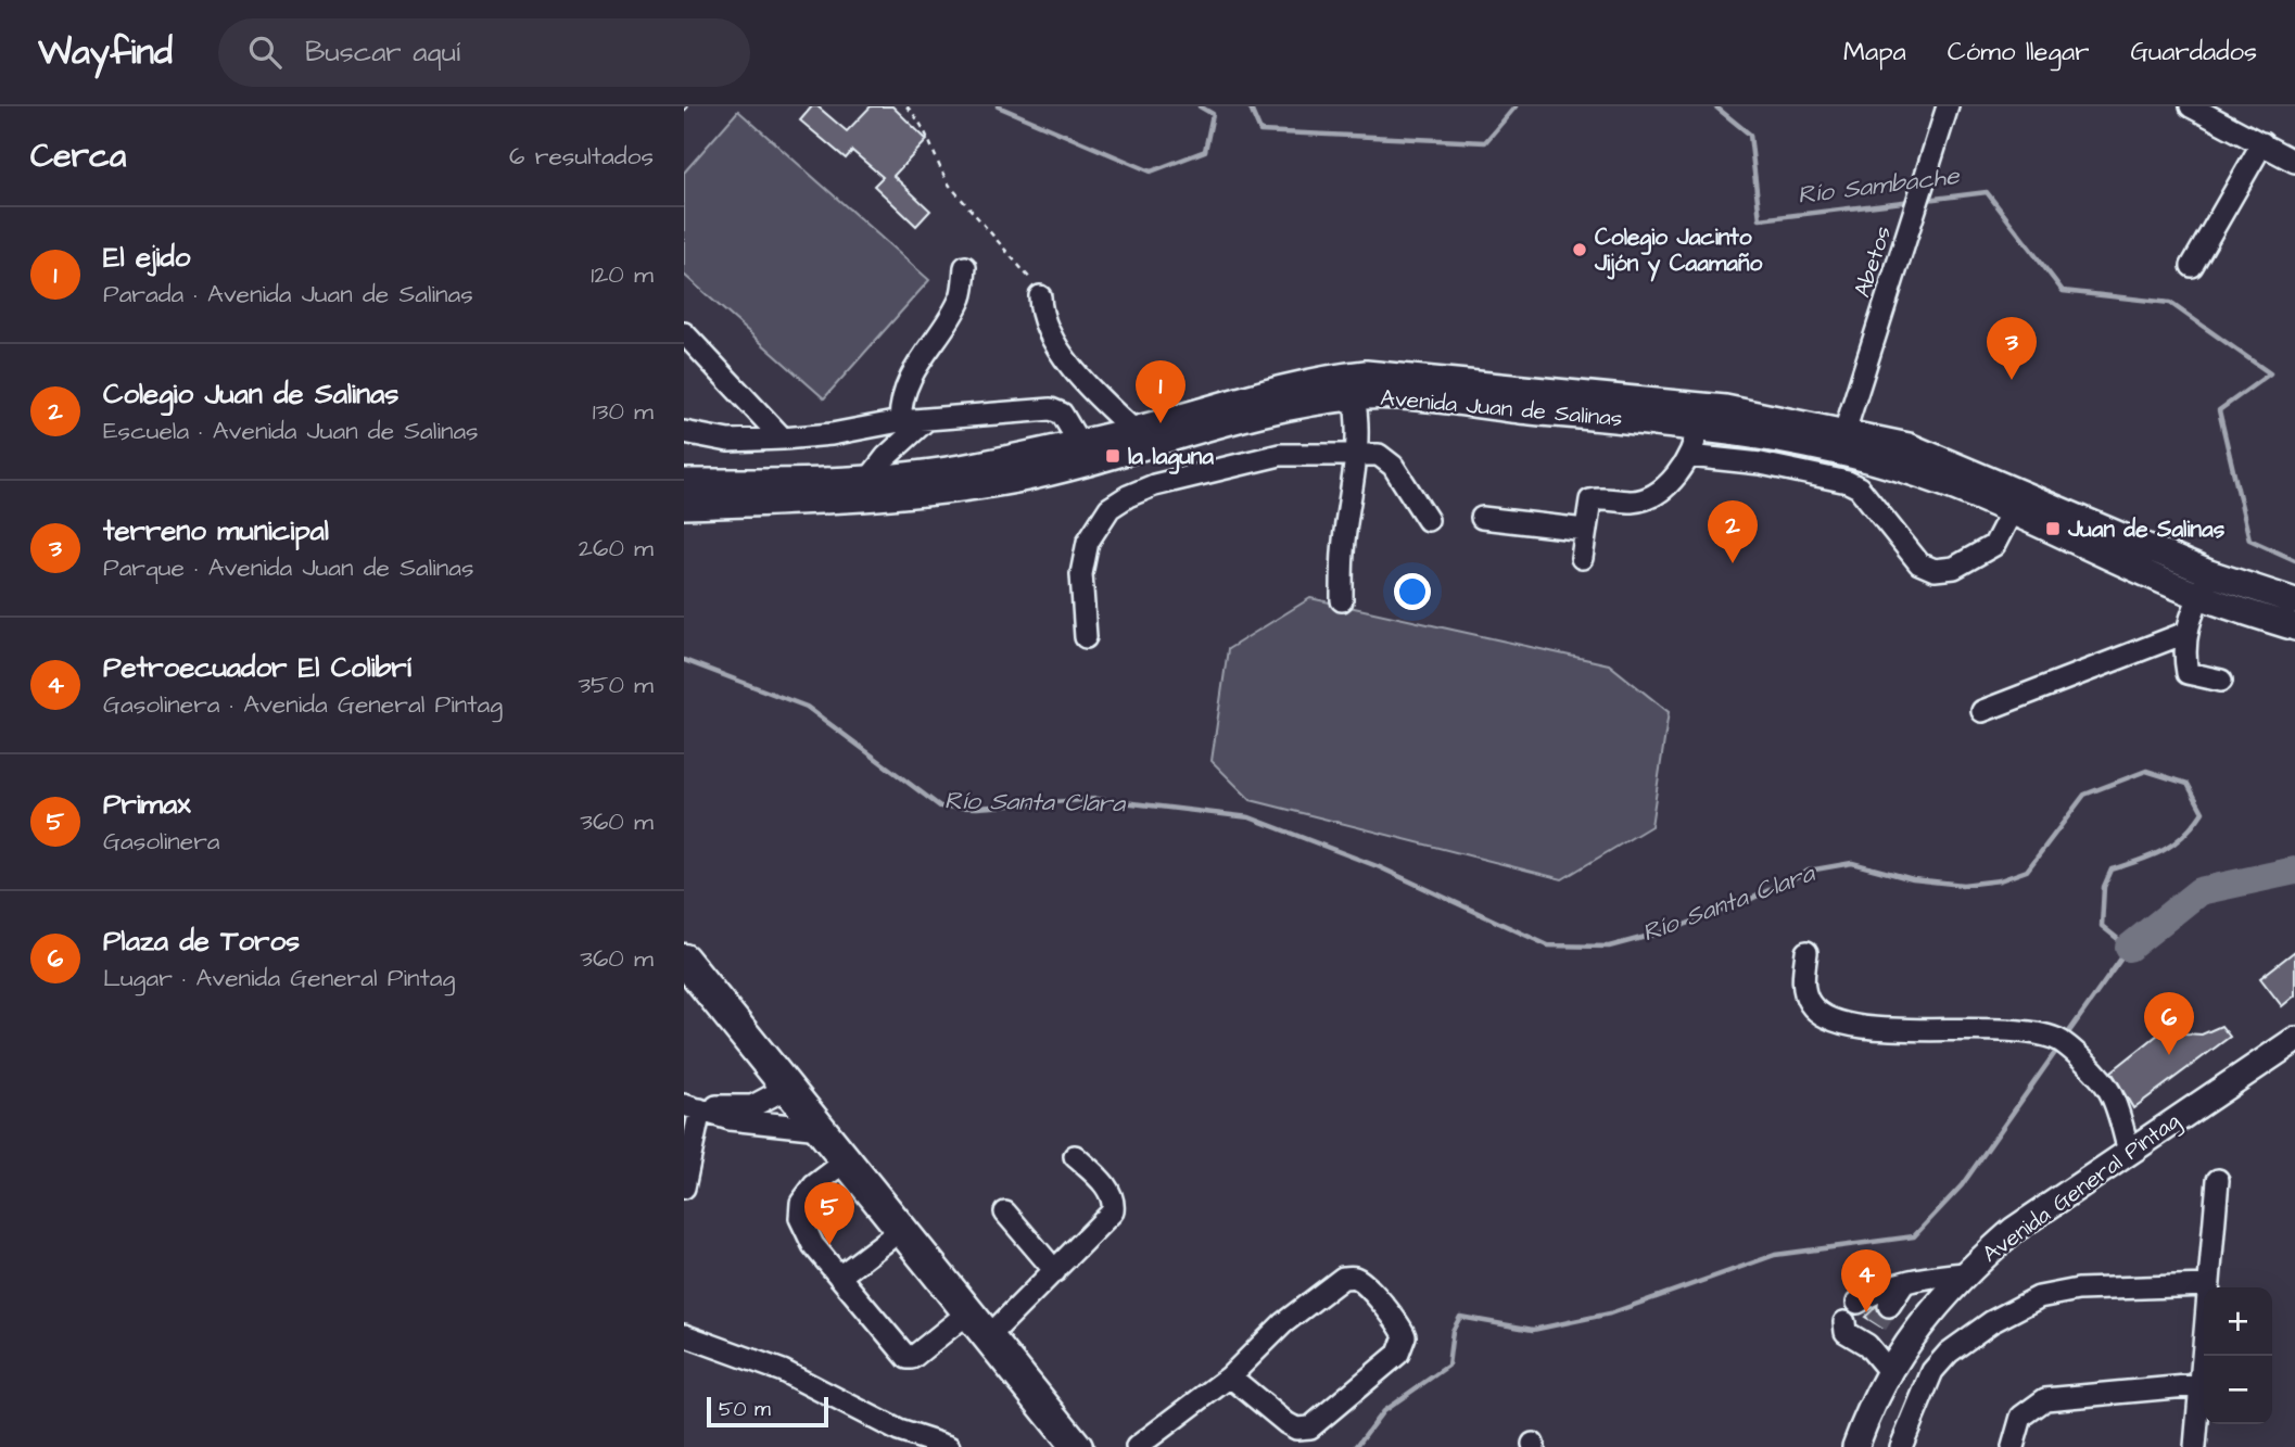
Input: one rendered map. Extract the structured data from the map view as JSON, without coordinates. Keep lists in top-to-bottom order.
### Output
{
  "streets": {
    "main road": ["Avenida Juan de Salinas", "Avenida General Pintag"],
    "street": ["Abetos"]
  },
  "crossings": [
    ["Abetos", "Avenida Juan de Salinas"]
  ],
  "water": ["Río Sambache", "Río Santa Clara"],
  "places": {
    "other": ["Colegio Jacinto Jijón y Caamaño"],
    "transit": ["la laguna", "Juan de Salinas"]
  },
  "scale_bar": "50 m",
  "page": {
    "header": "Wayfind",
    "search": "Buscar aquí",
    "nav": ["Mapa", "Cómo llegar", "Guardados"],
    "heading": ["Cerca", "6 resultados"],
    "list": [
      {
        "mark": "1",
        "name": "El ejido",
        "note": "Parada · Avenida Juan de Salinas",
        "value": "120 m"
      },
      {
        "mark": "2",
        "name": "Colegio Juan de Salinas",
        "note": "Escuela · Avenida Juan de Salinas",
        "value": "130 m"
      },
      {
        "mark": "3",
        "name": "terreno municipal",
        "note": "Parque · Avenida Juan de Salinas",
        "value": "260 m"
      },
      {
        "mark": "4",
        "name": "Petroecuador El Colibrí",
        "note": "Gasolinera · Avenida General Pintag",
        "value": "350 m"
      },
      {
        "mark": "5",
        "name": "Primax",
        "note": "Gasolinera",
        "value": "360 m"
      },
      {
        "mark": "6",
        "name": "Plaza de Toros",
        "note": "Lugar · Avenida General Pintag",
        "value": "360 m"
      }
    ],
    "pins": [
      "3",
      "1",
      "2",
      "6",
      "5",
      "4"
    ],
    "map_buttons": ["+", "−"],
    "scale": "50 m"
  }
}
